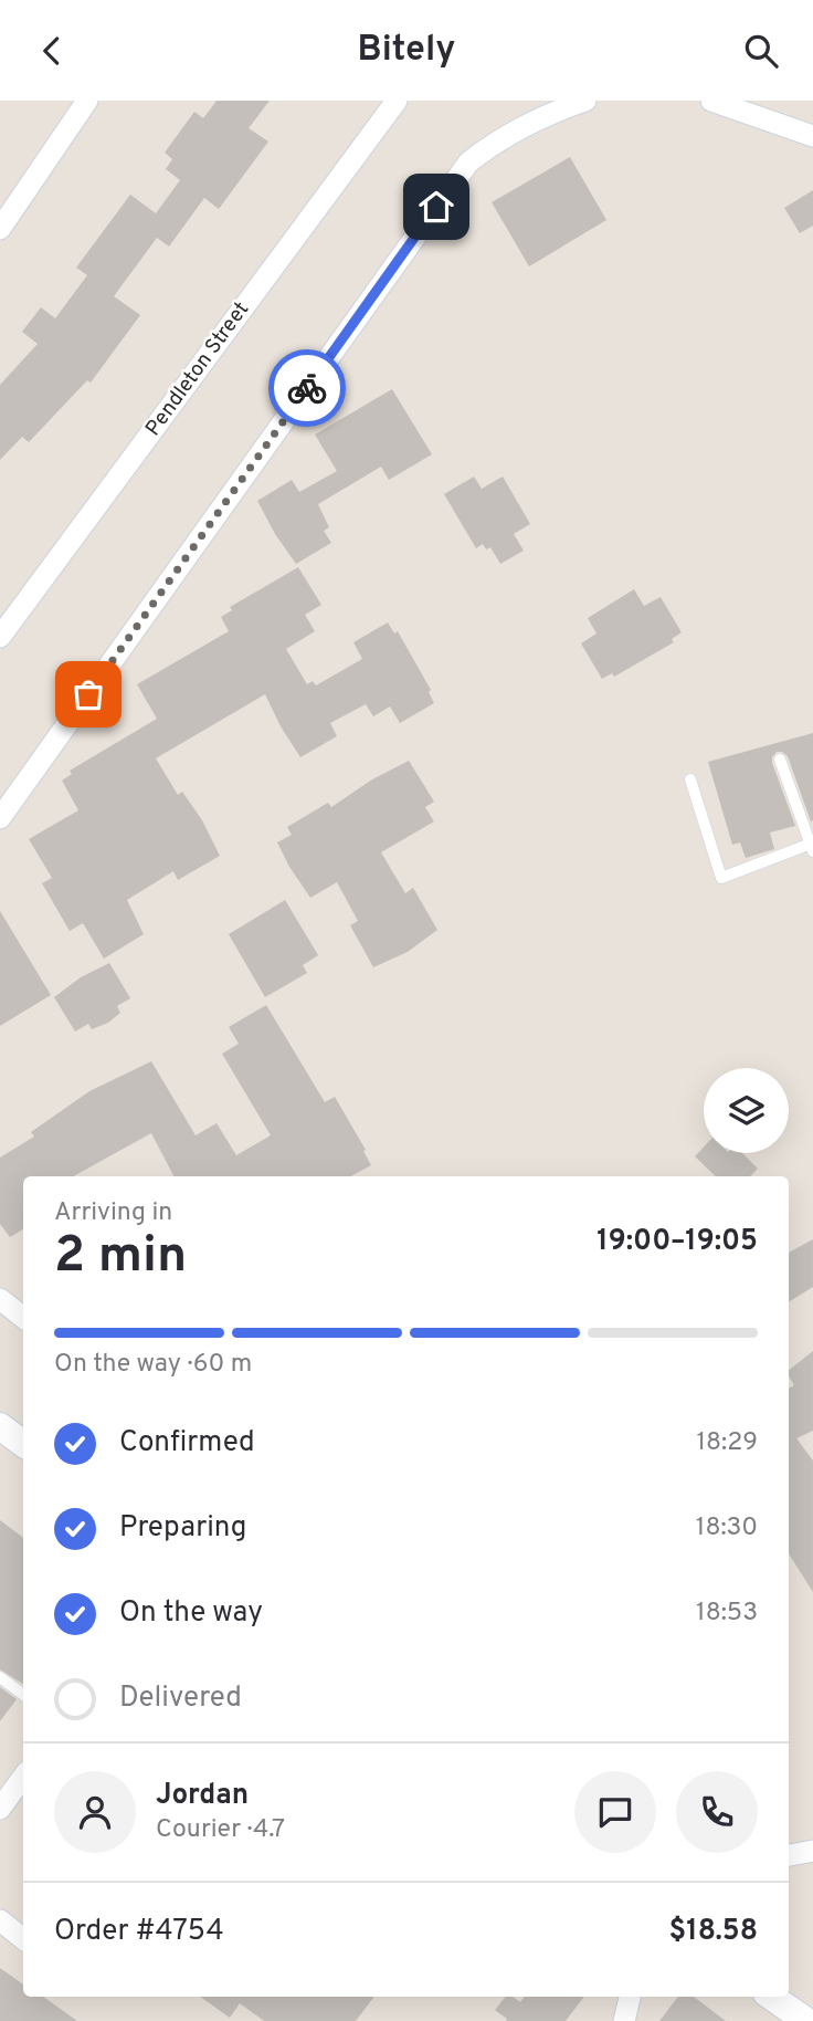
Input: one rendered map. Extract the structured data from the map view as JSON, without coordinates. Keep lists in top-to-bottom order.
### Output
{
  "streets": {
    "street": ["Pendleton Street"]
  },
  "page": {
    "header": "Bitely",
    "heading": ["2 min", "Arriving in", "19:00–19:05"],
    "panel": [
      "Jordan",
      "Courier · 4.7",
      "Order #4754",
      "$18.58"
    ],
    "bar": "On the way · 60 m",
    "list": [
      ["Confirmed", "18:29"],
      ["Preparing", "18:30"],
      ["On the way", "18:53"],
      "Delivered"
    ]
  }
}
